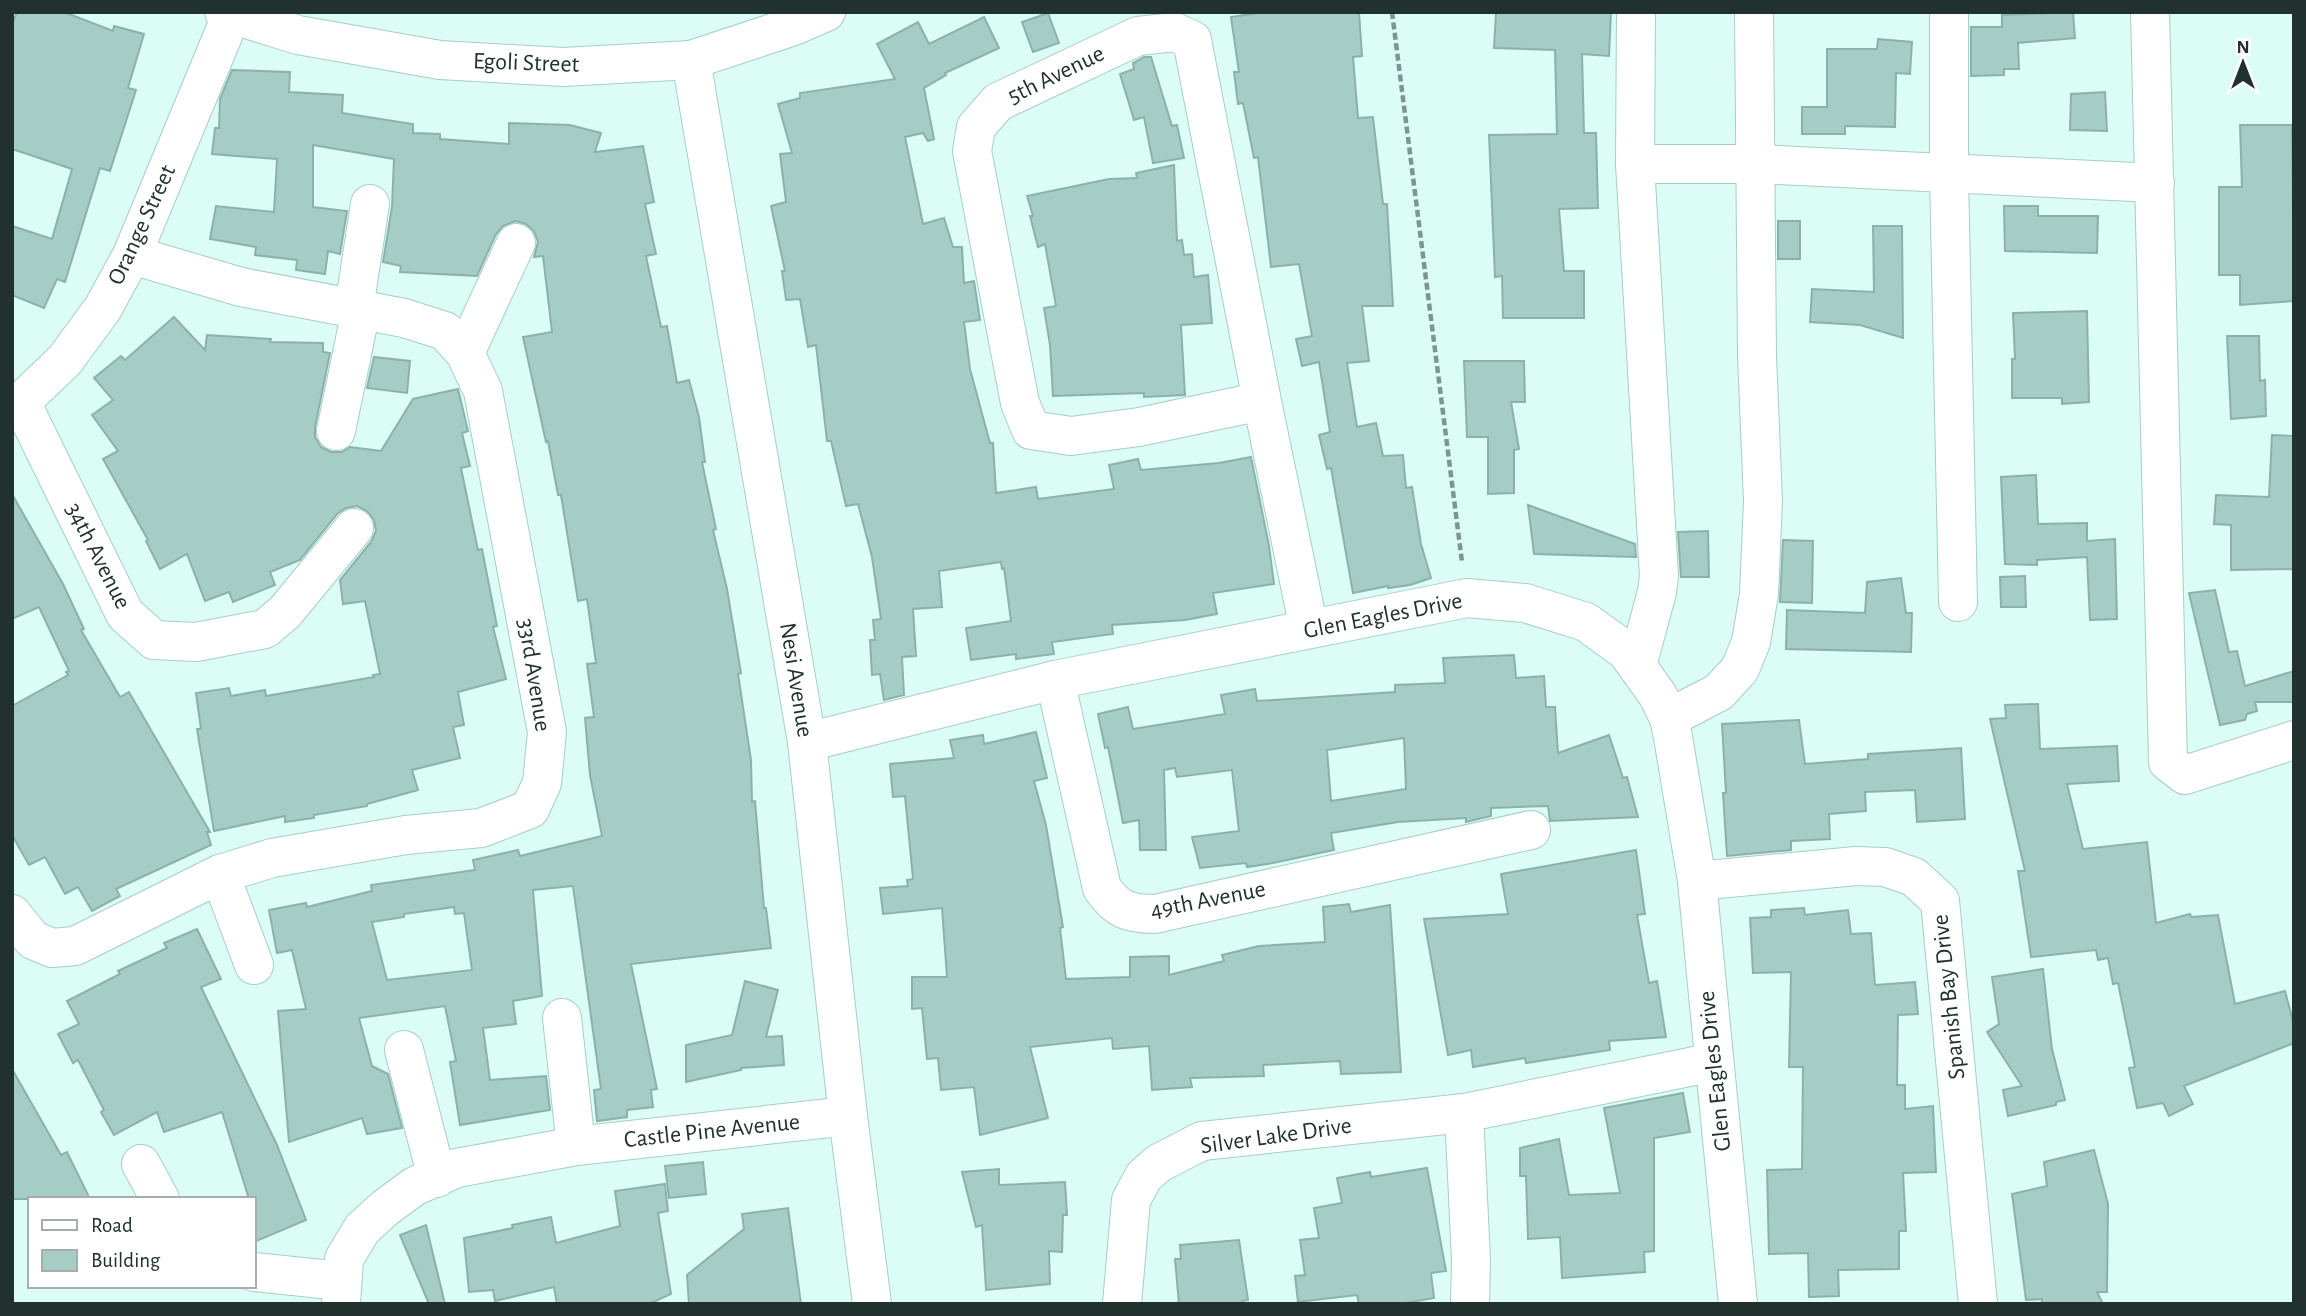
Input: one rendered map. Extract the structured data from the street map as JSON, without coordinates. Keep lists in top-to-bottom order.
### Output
{
  "streets": {
    "street": [
      "Egoli Street",
      "5th Avenue",
      "Orange Street",
      "34th Avenue",
      "Glen Eagles Drive",
      "33rd Avenue",
      "Nesi Avenue",
      "49th Avenue",
      "Spanish Bay Drive",
      "Castle Pine Avenue",
      "Silver Lake Drive"
    ]
  },
  "crossings": [
    ["Egoli Street", "Orange Street"],
    ["Egoli Street", "Nesi Avenue"],
    ["5th Avenue", "Glen Eagles Drive"],
    ["Orange Street", "34th Avenue"],
    ["Orange Street", "33rd Avenue"],
    ["Glen Eagles Drive", "Nesi Avenue"],
    ["Glen Eagles Drive", "49th Avenue"],
    ["Glen Eagles Drive", "Spanish Bay Drive"],
    ["Glen Eagles Drive", "Silver Lake Drive"],
    ["Nesi Avenue", "Castle Pine Avenue"]
  ],
  "legend": ["Road", "Building"],
  "north": "top"
}
